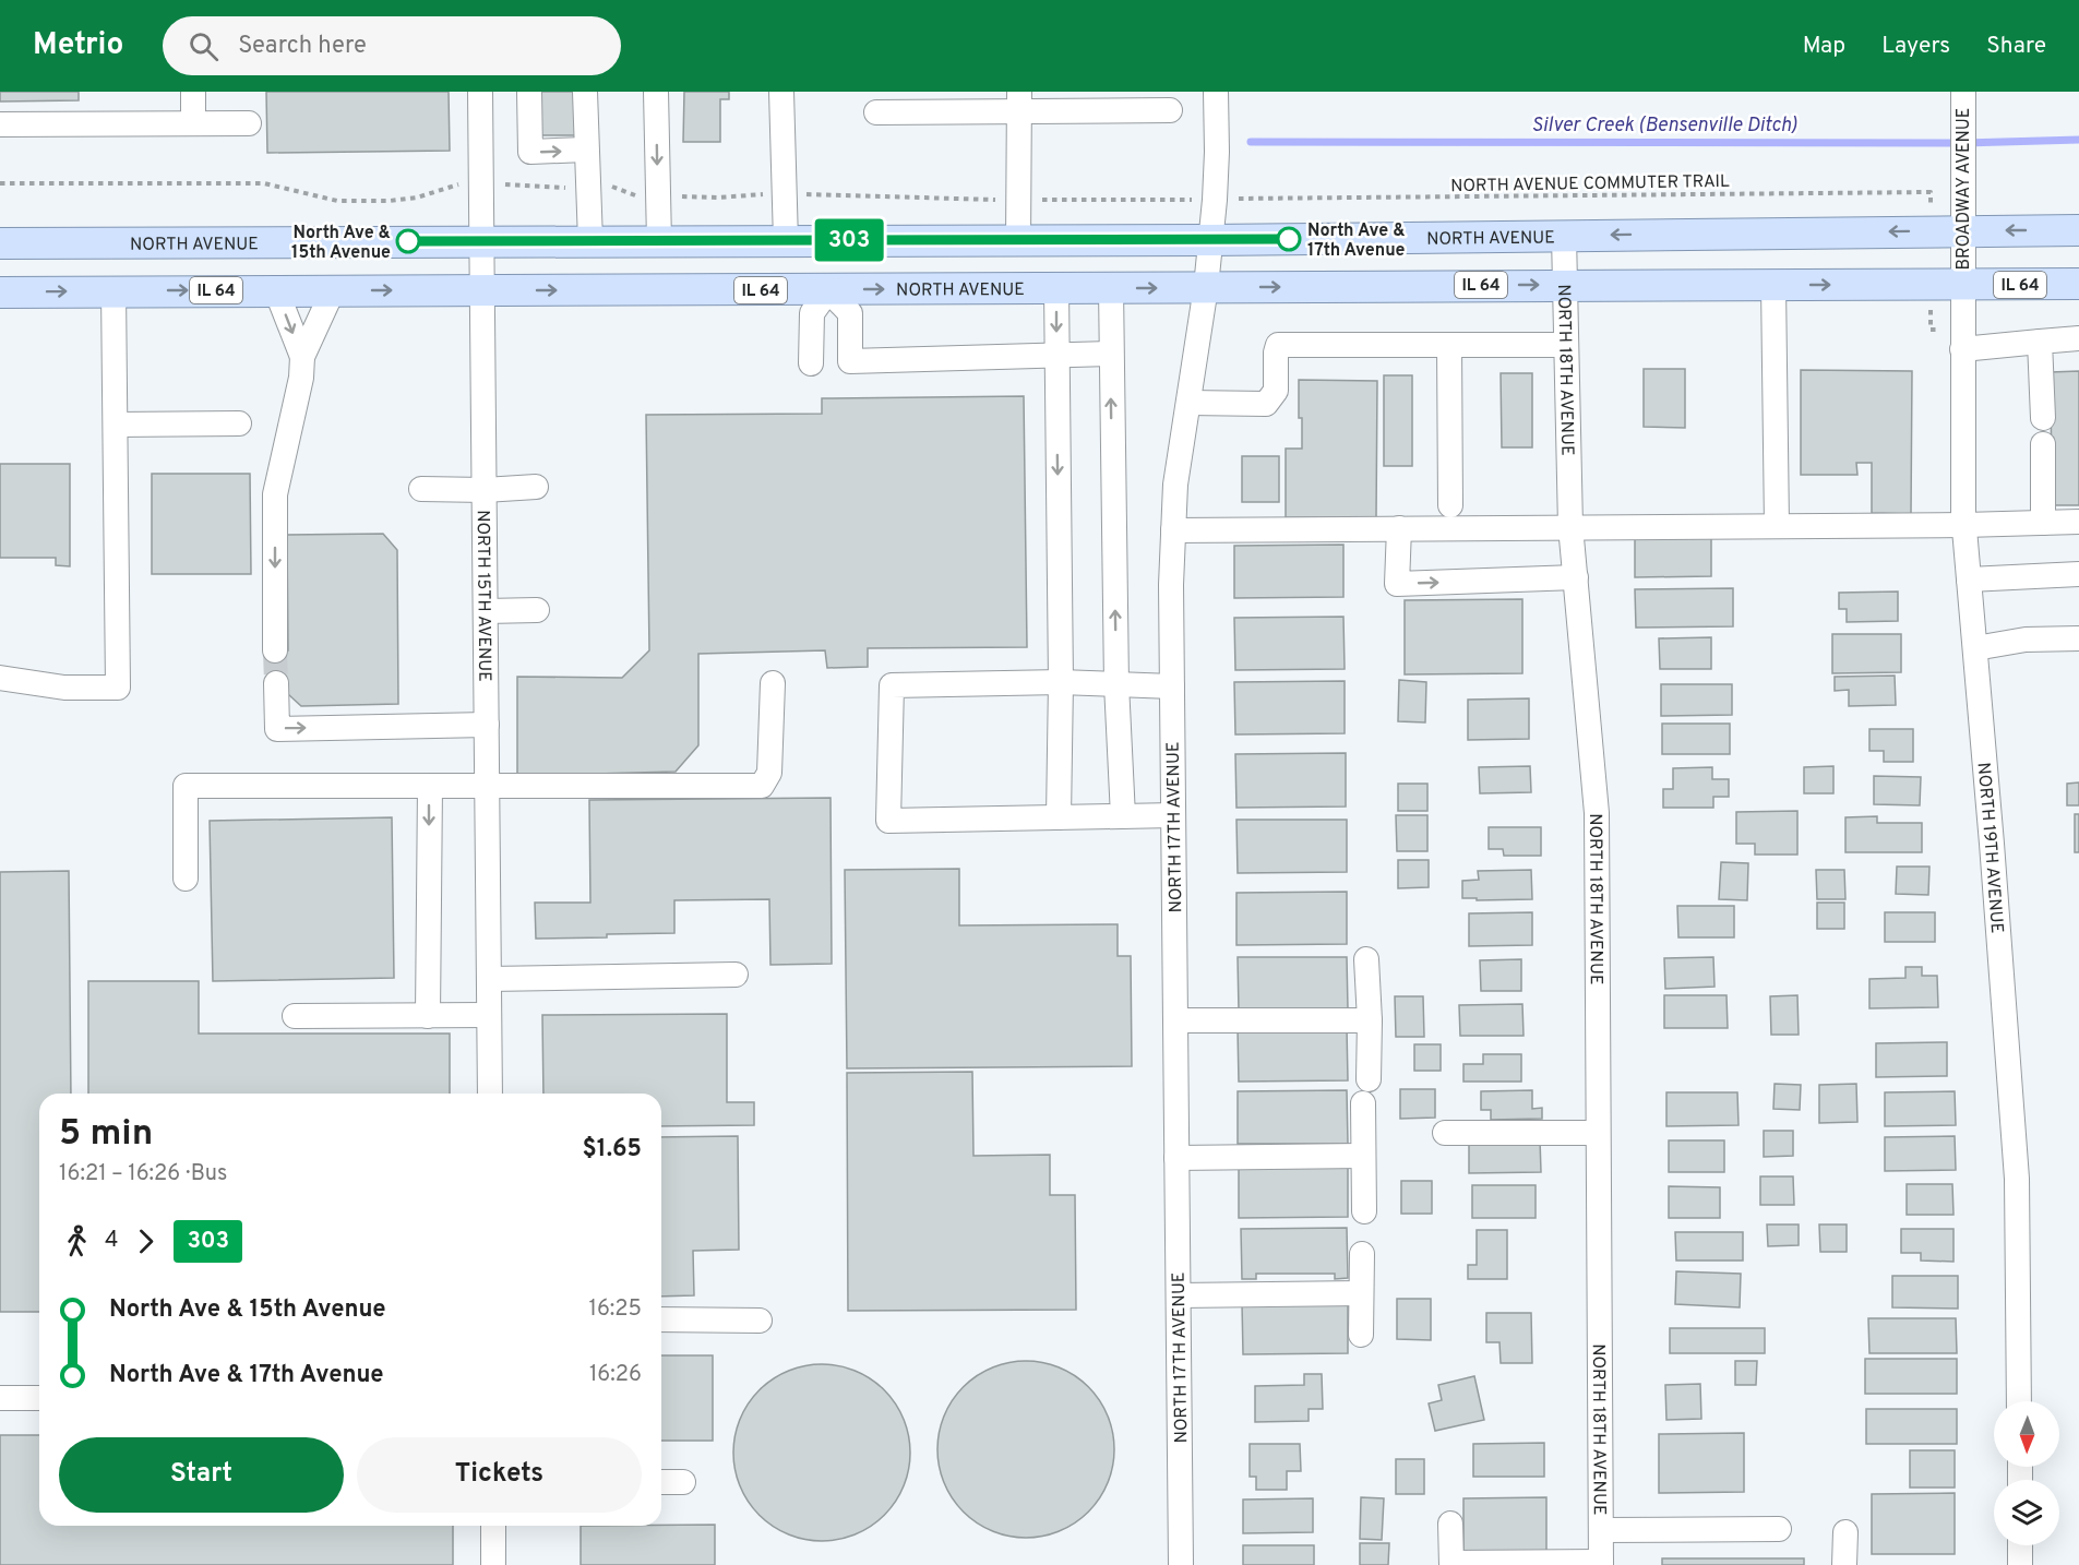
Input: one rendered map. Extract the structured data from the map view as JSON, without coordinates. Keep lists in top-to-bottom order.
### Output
{
  "streets": {
    "main road": ["NORTH AVENUE", "IL 64"],
    "street": [
      "BROADWAY AVENUE",
      "NORTH 18TH AVENUE",
      "NORTH 15TH AVENUE",
      "NORTH 17TH AVENUE",
      "NORTH 19TH AVENUE"
    ],
    "path": ["NORTH AVENUE COMMUTER TRAIL"]
  },
  "crossings": [
    ["BROADWAY AVENUE", "NORTH AVENUE"],
    ["BROADWAY AVENUE", "NORTH 19TH AVENUE"],
    ["NORTH AVENUE", "NORTH 18TH AVENUE"],
    ["NORTH AVENUE", "NORTH 15TH AVENUE"],
    ["NORTH AVENUE", "NORTH 17TH AVENUE"],
    ["NORTH AVENUE", "NORTH 19TH AVENUE"]
  ],
  "water": ["Silver Creek (Bensenville Ditch)"],
  "places": ["North Ave & 17th Avenue", "North Ave & 15th Avenue"],
  "lines": ["bus line 303"],
  "north": "bottom",
  "page": {
    "header": "Metrio",
    "search": "Search here",
    "nav": ["Map", "Layers", "Share"],
    "on_map": "303",
    "heading": ["5 min", "16:21 – 16:26 · Bus", "$1.65"],
    "legs": ["4", "303"],
    "list": [
      {
        "name": "North Ave & 15th Avenue",
        "value": "16:25"
      },
      {
        "name": "North Ave & 17th Avenue",
        "value": "16:26"
      }
    ],
    "buttons": ["Start", "Tickets"]
  }
}
